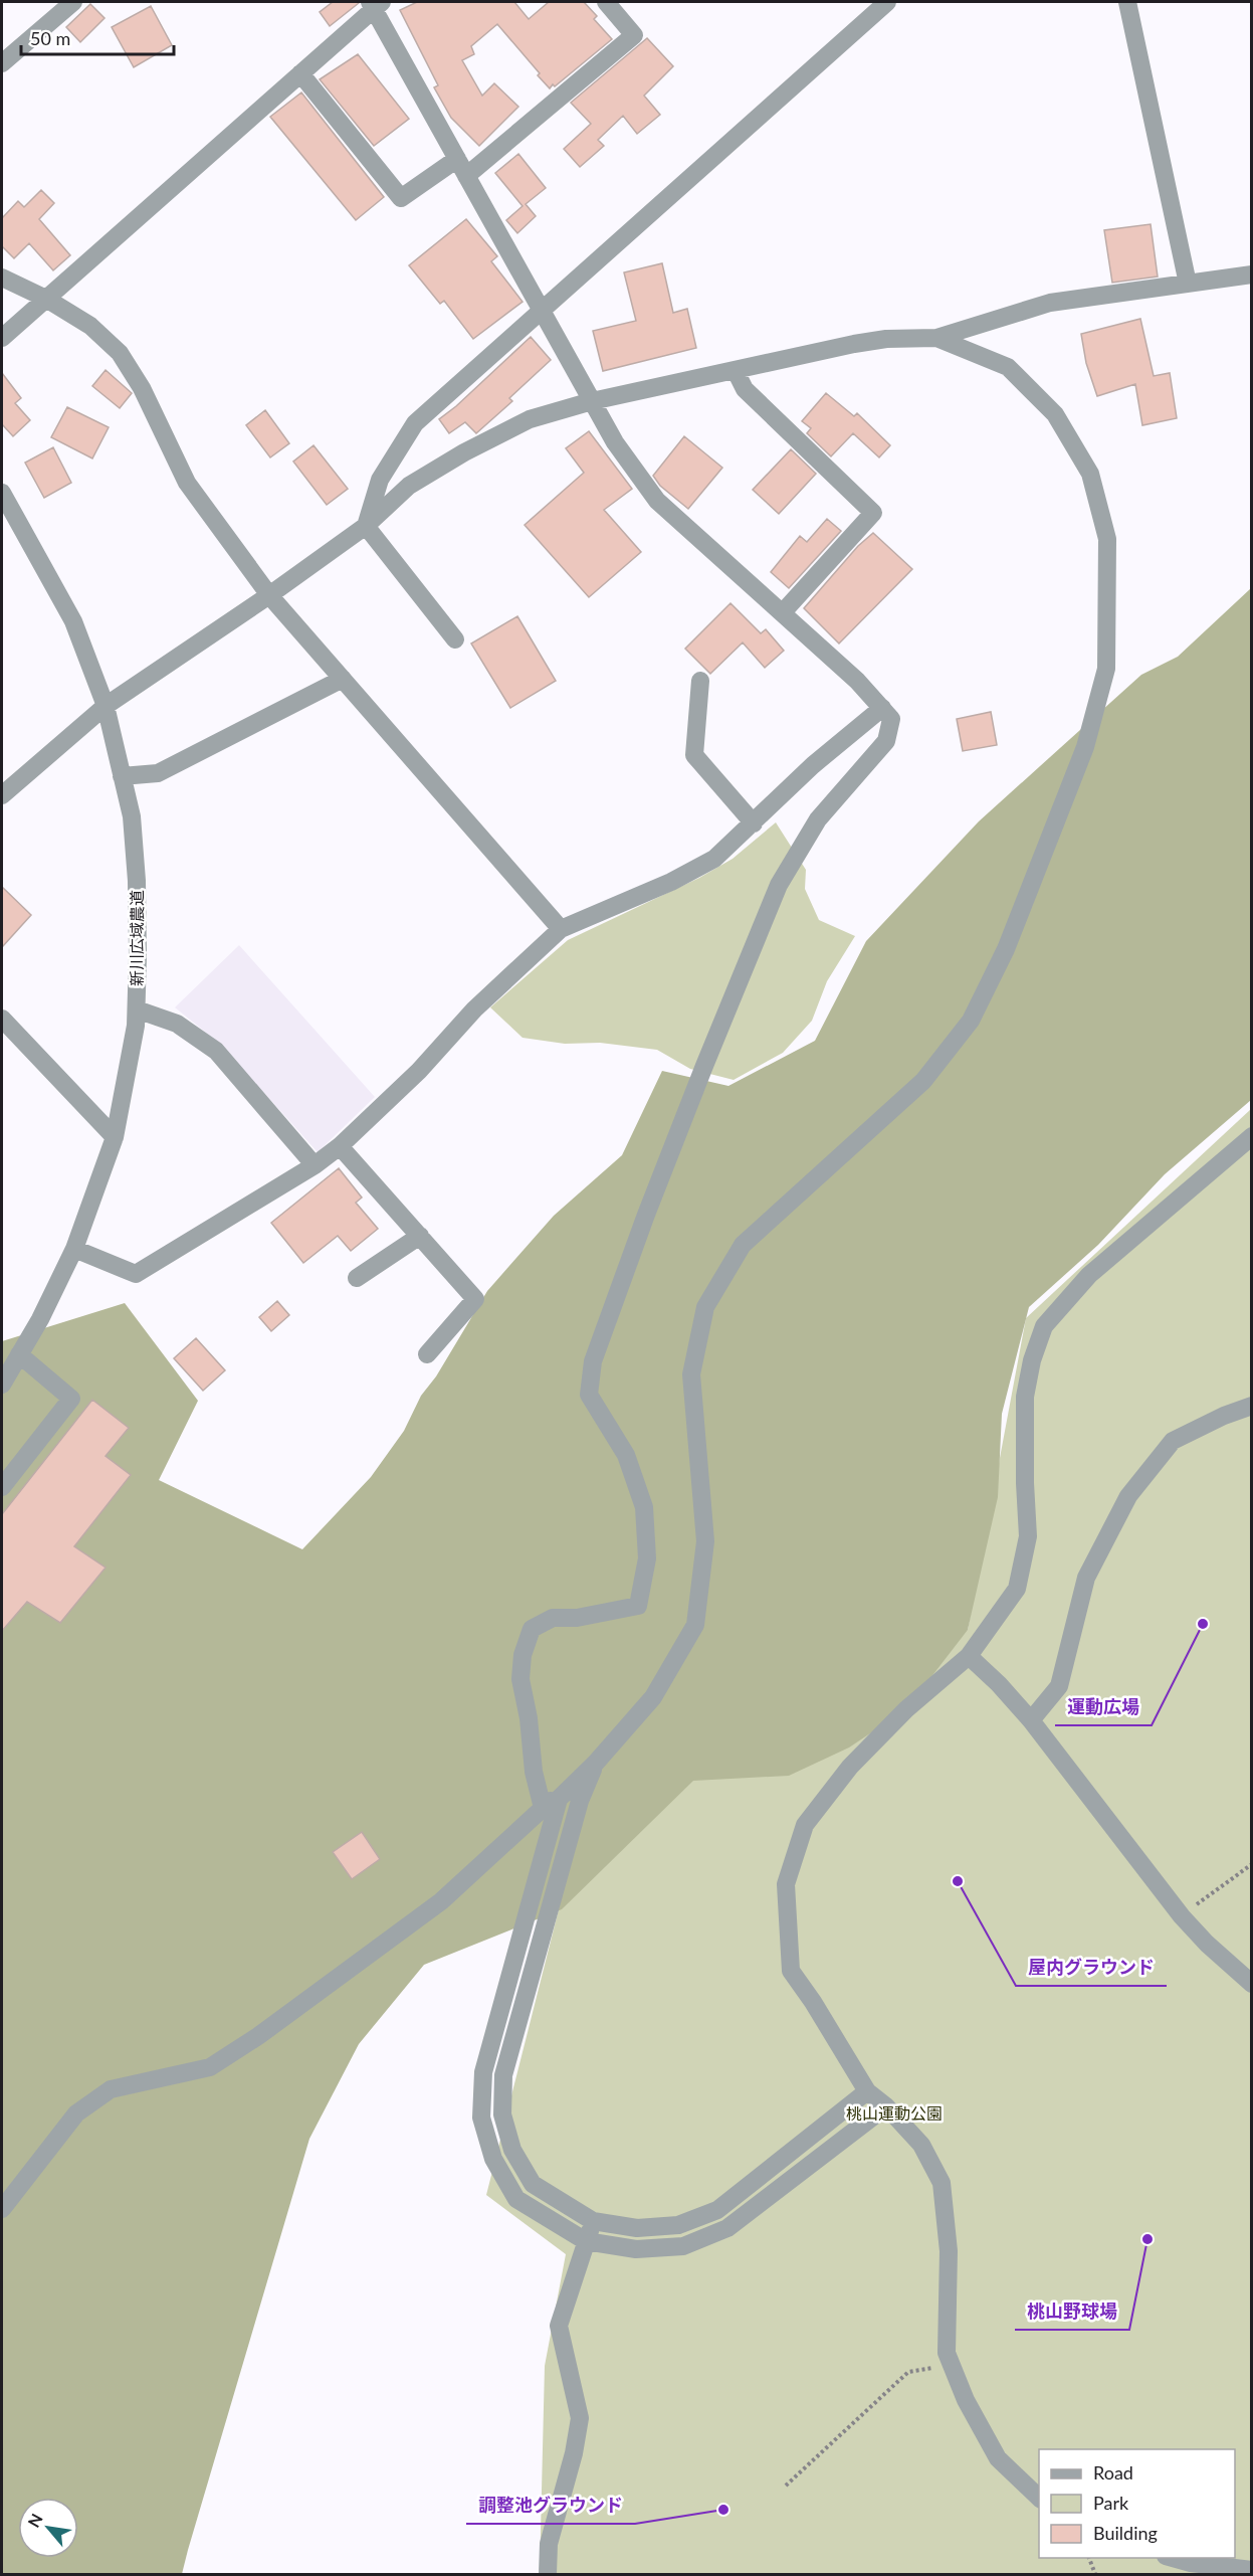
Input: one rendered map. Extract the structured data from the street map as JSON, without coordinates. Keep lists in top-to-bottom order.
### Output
{
  "streets": {
    "street": ["新川広域農道"]
  },
  "parks": ["桃山運動公園"],
  "places": [
    "運動広場",
    "屋内グラウンド",
    "桃山野球場",
    "調整池グラウンド"
  ],
  "legend": ["Road", "Park", "Building"],
  "scale_bar": "50 m",
  "north": "top left"
}
